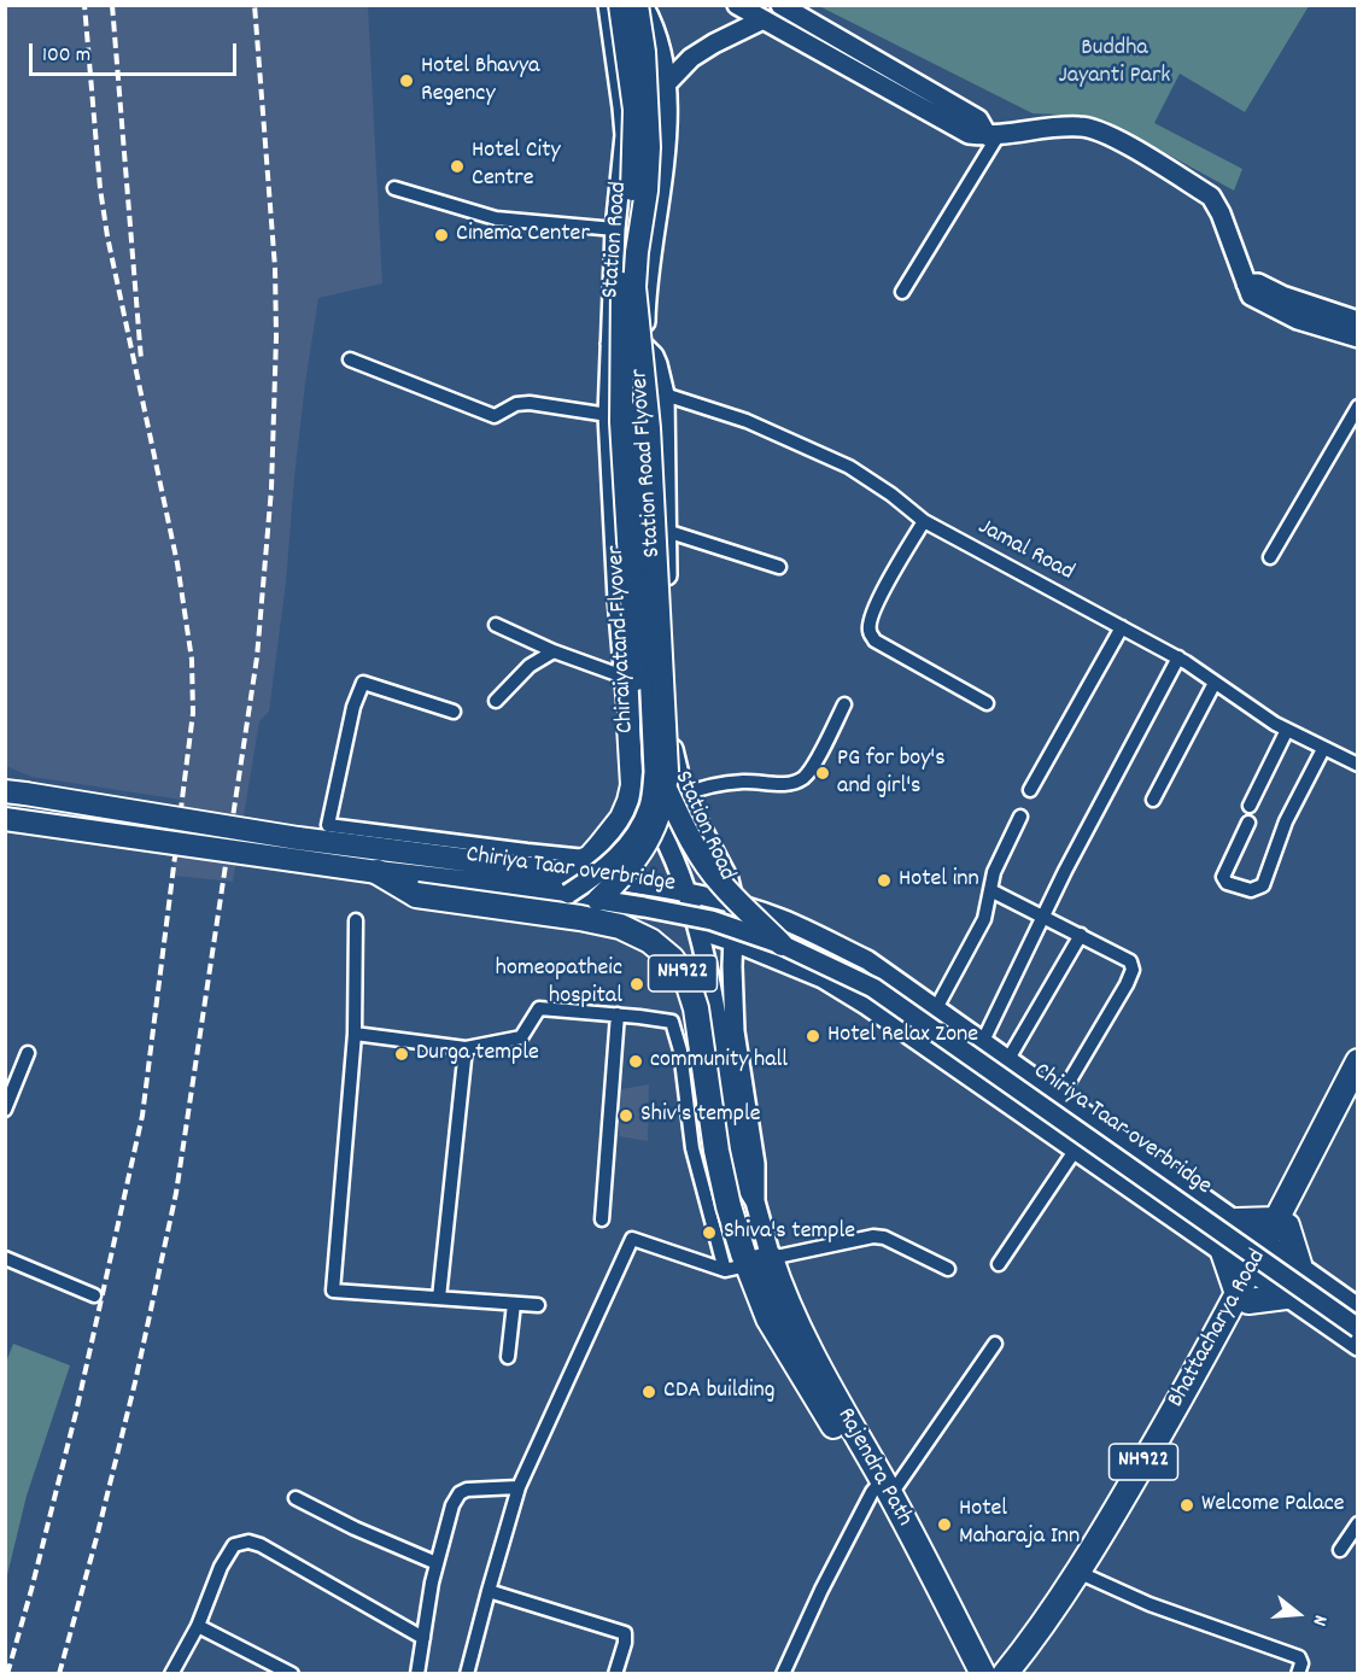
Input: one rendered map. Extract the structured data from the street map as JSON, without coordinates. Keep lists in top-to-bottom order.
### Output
{
  "streets": {
    "highway": ["NH922", "Bhattacharya Road", "Rajendra Path"],
    "main road": [
      "Station Road",
      "Station Road Flyover",
      "Chiraiyatand Flyover",
      "Chiriya Taar overbridge"
    ],
    "street": ["Jamal Road"]
  },
  "crossings": [
    ["Station Road", "Station Road Flyover"],
    ["Station Road", "Jamal Road"],
    ["Station Road", "Chiraiyatand Flyover"],
    ["Station Road Flyover", "Chiraiyatand Flyover"],
    ["Station Road Flyover", "Chiriya Taar overbridge"],
    ["Chiraiyatand Flyover", "Chiriya Taar overbridge"],
    ["Chiriya Taar overbridge", "NH922"],
    ["NH922", "Bhattacharya Road"],
    ["NH922", "Rajendra Path"]
  ],
  "parks": ["Buddha Jayanti Park"],
  "places": [
    "Hotel Bhavya Regency",
    "Hotel City Centre",
    "Cinema Center",
    "PG for boy's and girl's",
    "Hotel inn",
    "homeopatheic hospital",
    "Hotel Relax Zone",
    "Durga temple",
    "community hall",
    "Shiv's temple",
    "Shiva's temple",
    "CDA building",
    "Welcome Palace",
    "Hotel Maharaja Inn"
  ],
  "scale_bar": "100 m",
  "north": "right"
}
